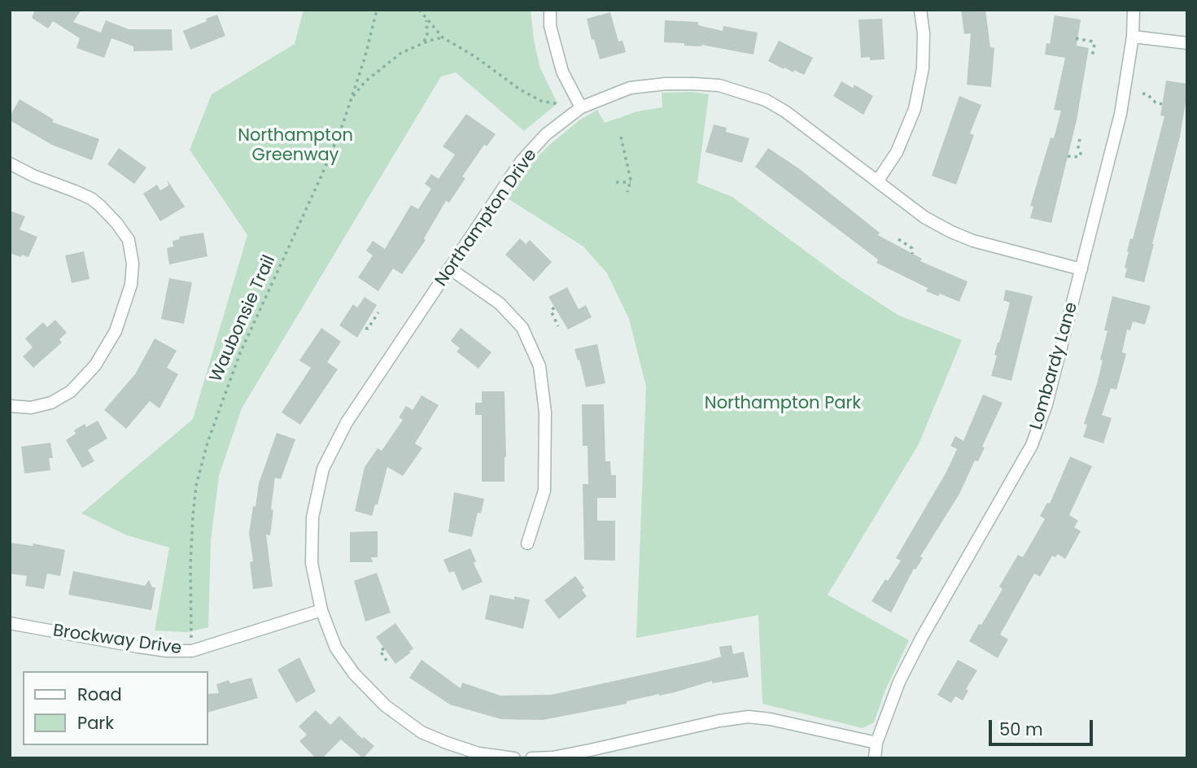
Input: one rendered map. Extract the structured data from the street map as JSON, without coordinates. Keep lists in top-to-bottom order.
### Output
{
  "streets": {
    "street": ["Northampton Drive", "Lombardy Lane", "Brockway Drive"],
    "path": ["Waubonsie Trail"]
  },
  "crossings": [
    ["Northampton Drive", "Lombardy Lane"],
    ["Northampton Drive", "Brockway Drive"],
    ["Waubonsie Trail", "Brockway Drive"]
  ],
  "parks": ["Northampton Greenway", "Northampton Park"],
  "legend": ["Road", "Park"],
  "scale_bar": "50 m"
}
